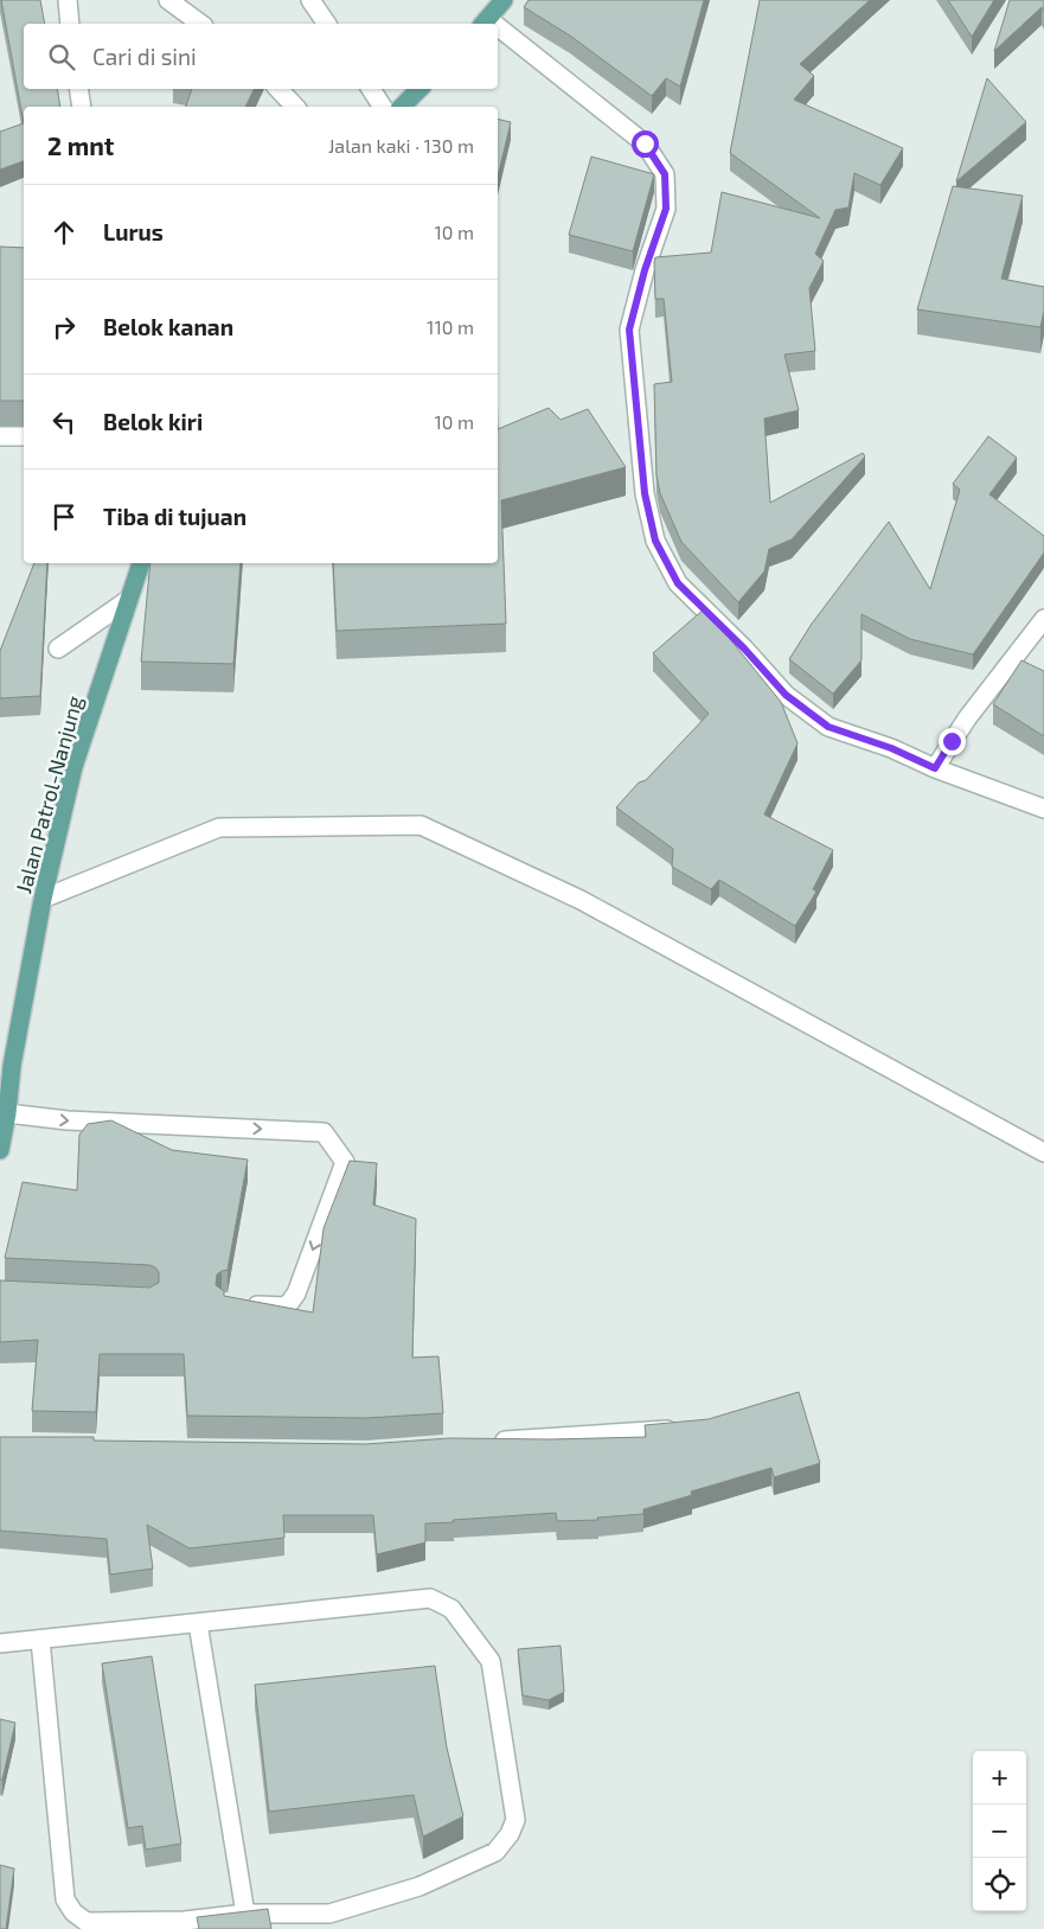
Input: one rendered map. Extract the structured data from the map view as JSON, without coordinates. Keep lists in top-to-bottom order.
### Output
{
  "streets": {
    "main road": ["Jalan Patrol-Nanjung"]
  },
  "page": {
    "search": "Cari di sini",
    "heading": ["2 mnt", "Jalan kaki · 130 m"],
    "list": [
      ["Lurus", "10 m"],
      ["Belok kanan", "110 m"],
      ["Belok kiri", "10 m"],
      "Tiba di tujuan"
    ],
    "map_buttons": ["+", "−"]
  }
}
